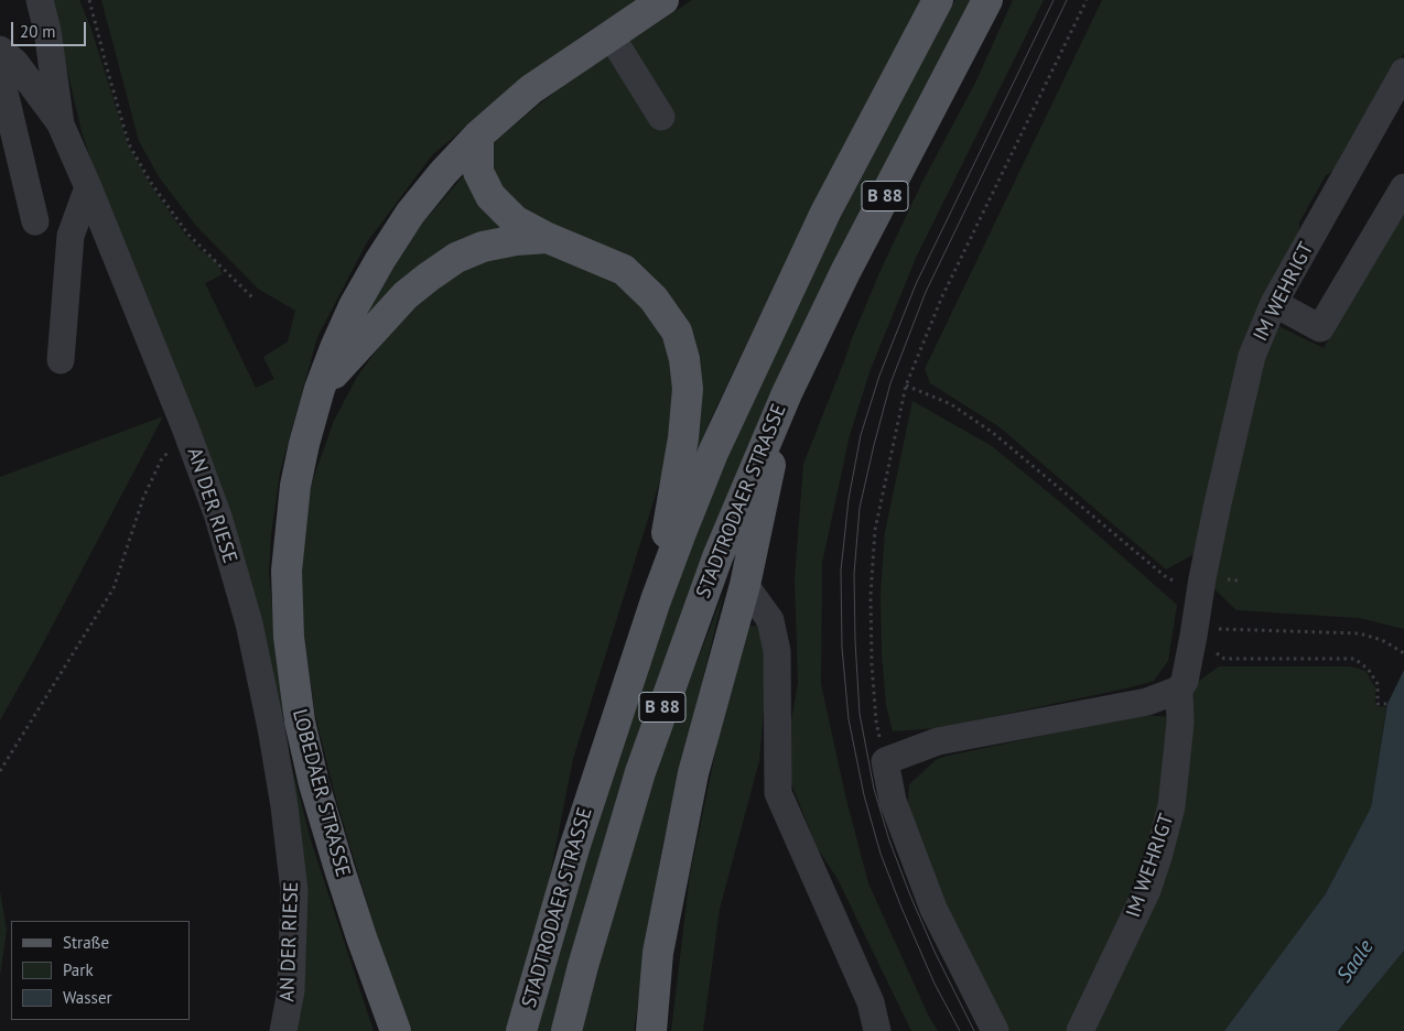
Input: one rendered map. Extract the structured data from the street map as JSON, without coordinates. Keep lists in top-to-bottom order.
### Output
{
  "streets": {
    "main road": ["B 88", "STADTRODAER STRASSE", "LOBEDAER STRASSE"],
    "street": ["IM WEHRIGT", "AN DER RIESE"]
  },
  "water": ["Saale"],
  "legend": ["Straße", "Park", "Wasser"],
  "scale_bar": "20 m"
}
